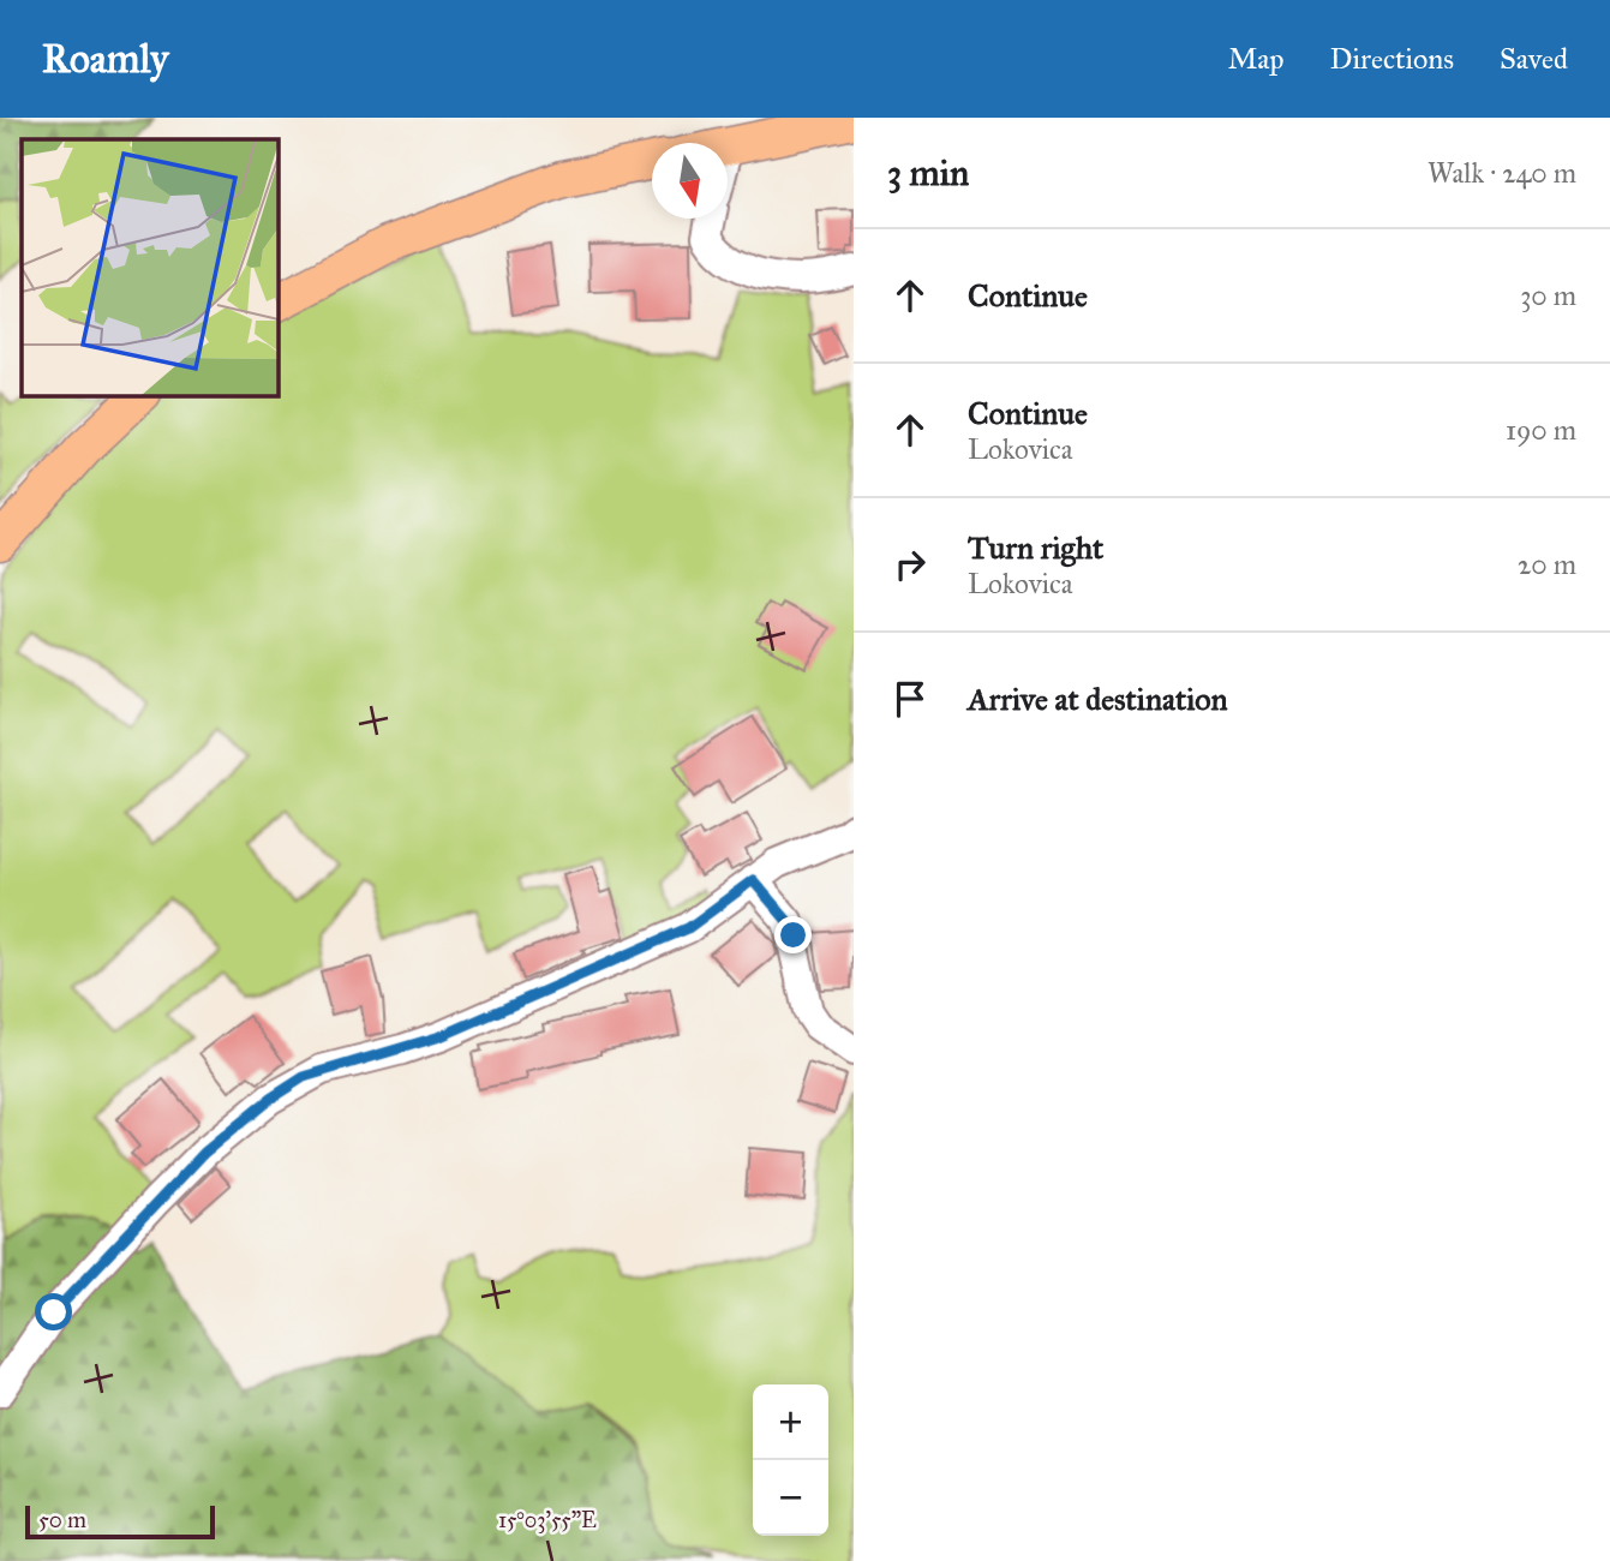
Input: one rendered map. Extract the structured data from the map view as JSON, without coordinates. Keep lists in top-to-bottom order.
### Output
{
  "scale_bar": "50 m",
  "north": "bottom",
  "page": {
    "header": "Roamly",
    "nav": ["Map", "Directions", "Saved"],
    "heading": ["3 min", "Walk · 240 m"],
    "list": [
      ["Continue", "30 m"],
      ["Continue", "Lokovica", "190 m"],
      ["Turn right", "Lokovica", "20 m"],
      "Arrive at destination"
    ],
    "map_buttons": ["+", "−"],
    "scale": "50 m"
  },
  "coordinates": ["15°03'55\"E"]
}
